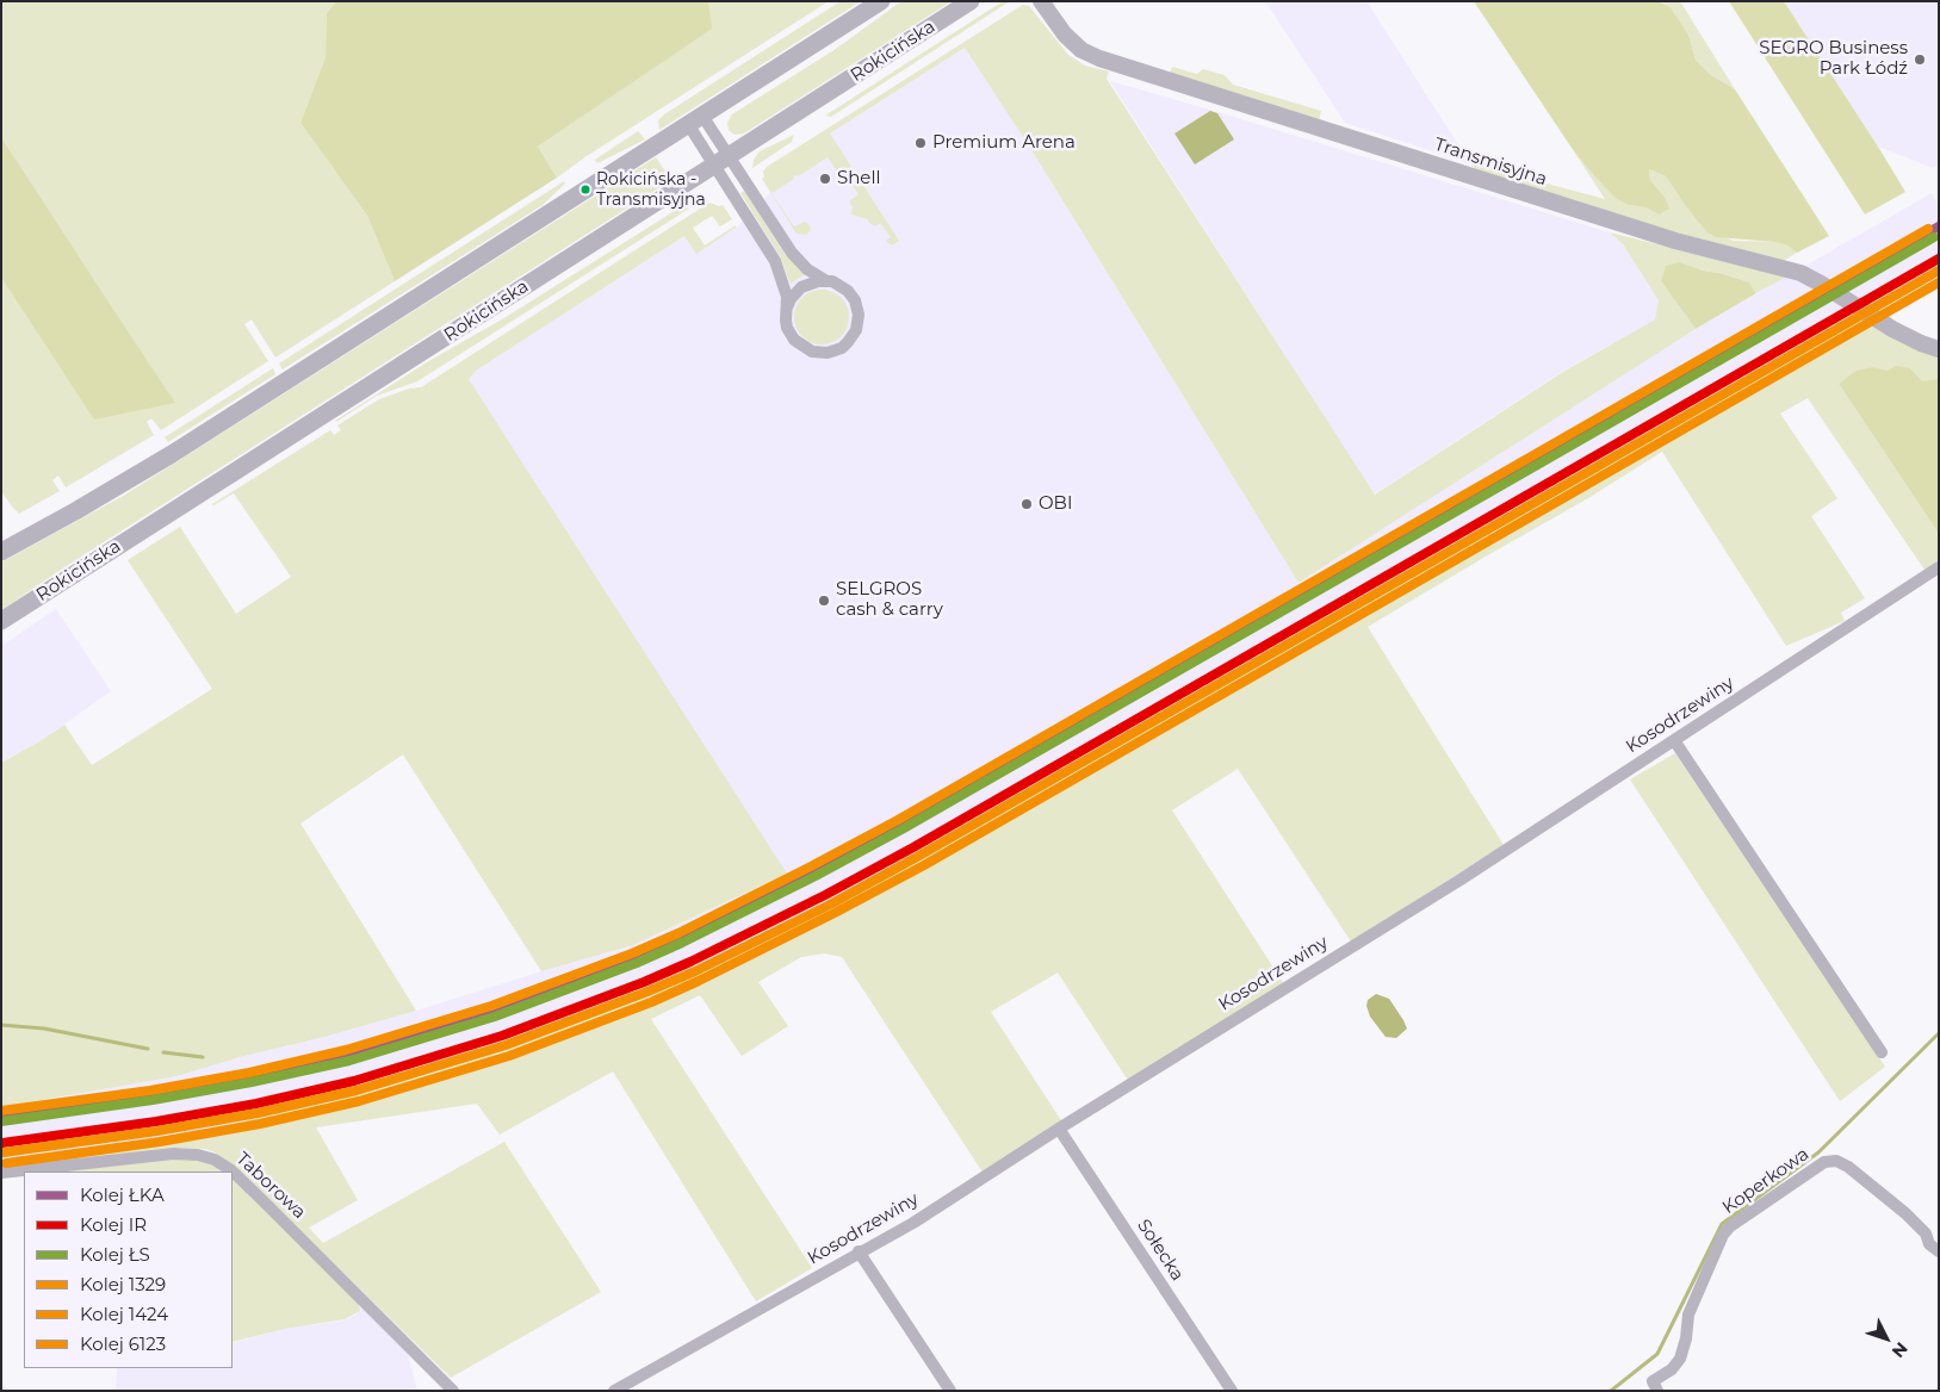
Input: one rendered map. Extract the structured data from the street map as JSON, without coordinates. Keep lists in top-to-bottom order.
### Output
{
  "streets": {
    "main road": ["Rokicińska"],
    "street": [
      "Transmisyjna",
      "Kosodrzewiny",
      "Koperkowa",
      "Taborowa",
      "Sołecka"
    ]
  },
  "crossings": [
    ["Kosodrzewiny", "Sołecka"]
  ],
  "places": [
    "SEGRO Business Park Łódź",
    "Premium Arena",
    "Shell",
    "Rokicińska - Transmisyjna",
    "OBI",
    "SELGROS cash & carry"
  ],
  "lines": [
    "rail line ŁKA",
    "rail line 1424",
    "rail line ŁS",
    "rail line IR",
    "rail line 1329",
    "rail line 6123"
  ],
  "legend": [
    "Kolej ŁKA",
    "Kolej IR",
    "Kolej ŁS",
    "Kolej 1329",
    "Kolej 1424",
    "Kolej 6123"
  ],
  "north": "bottom right"
}
